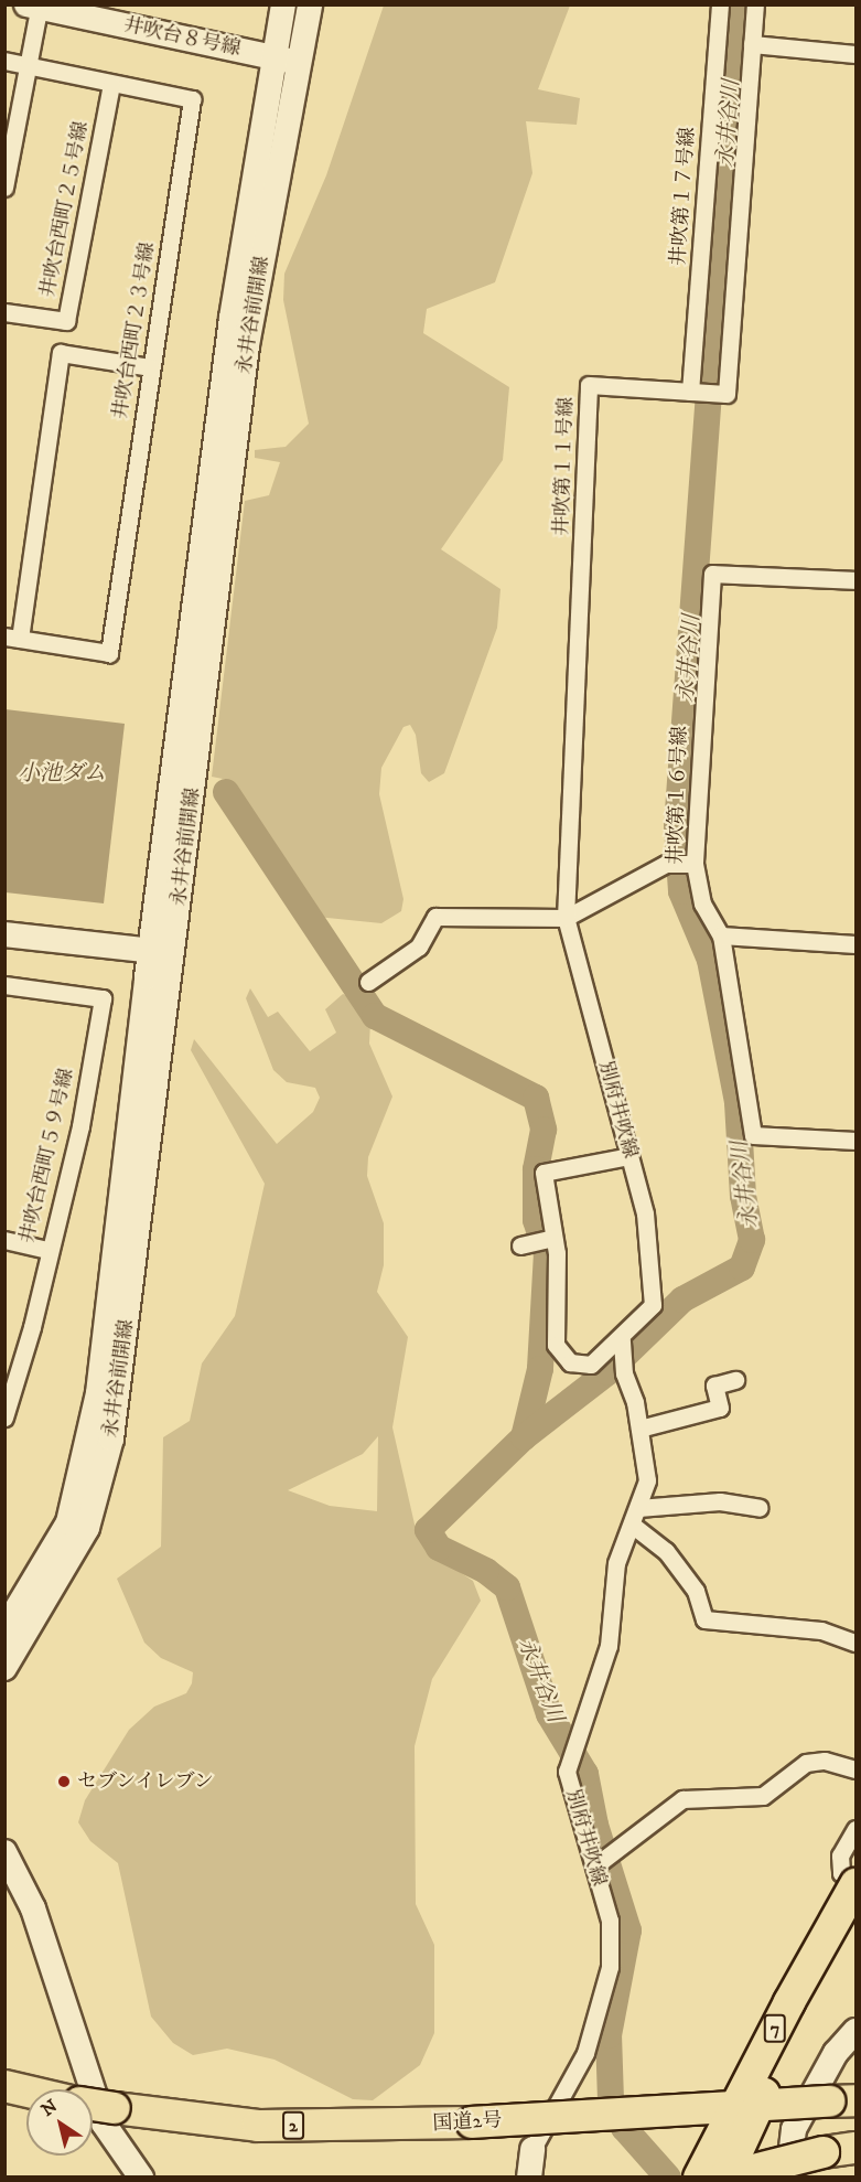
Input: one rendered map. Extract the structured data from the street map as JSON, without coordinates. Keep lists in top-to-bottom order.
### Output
{
  "streets": {
    "highway": ["7", "国道2号", "2"],
    "street": [
      "井吹台８号線",
      "井吹第１７号線",
      "井吹台西町２５号線",
      "永井谷前開線",
      "井吹台西町２３号線",
      "井吹第１１号線",
      "井吹第１６号線",
      "別府井吹線",
      "井吹台西町５９号線"
    ]
  },
  "crossings": [
    ["井吹台８号線", "永井谷前開線"],
    ["井吹第１７号線", "井吹第１１号線"],
    ["井吹台西町２５号線", "井吹台西町２３号線"],
    ["井吹第１１号線", "別府井吹線"]
  ],
  "water": ["永井谷川", "小池ダム"],
  "places": ["セブンイレブン"],
  "north": "top left"
}
